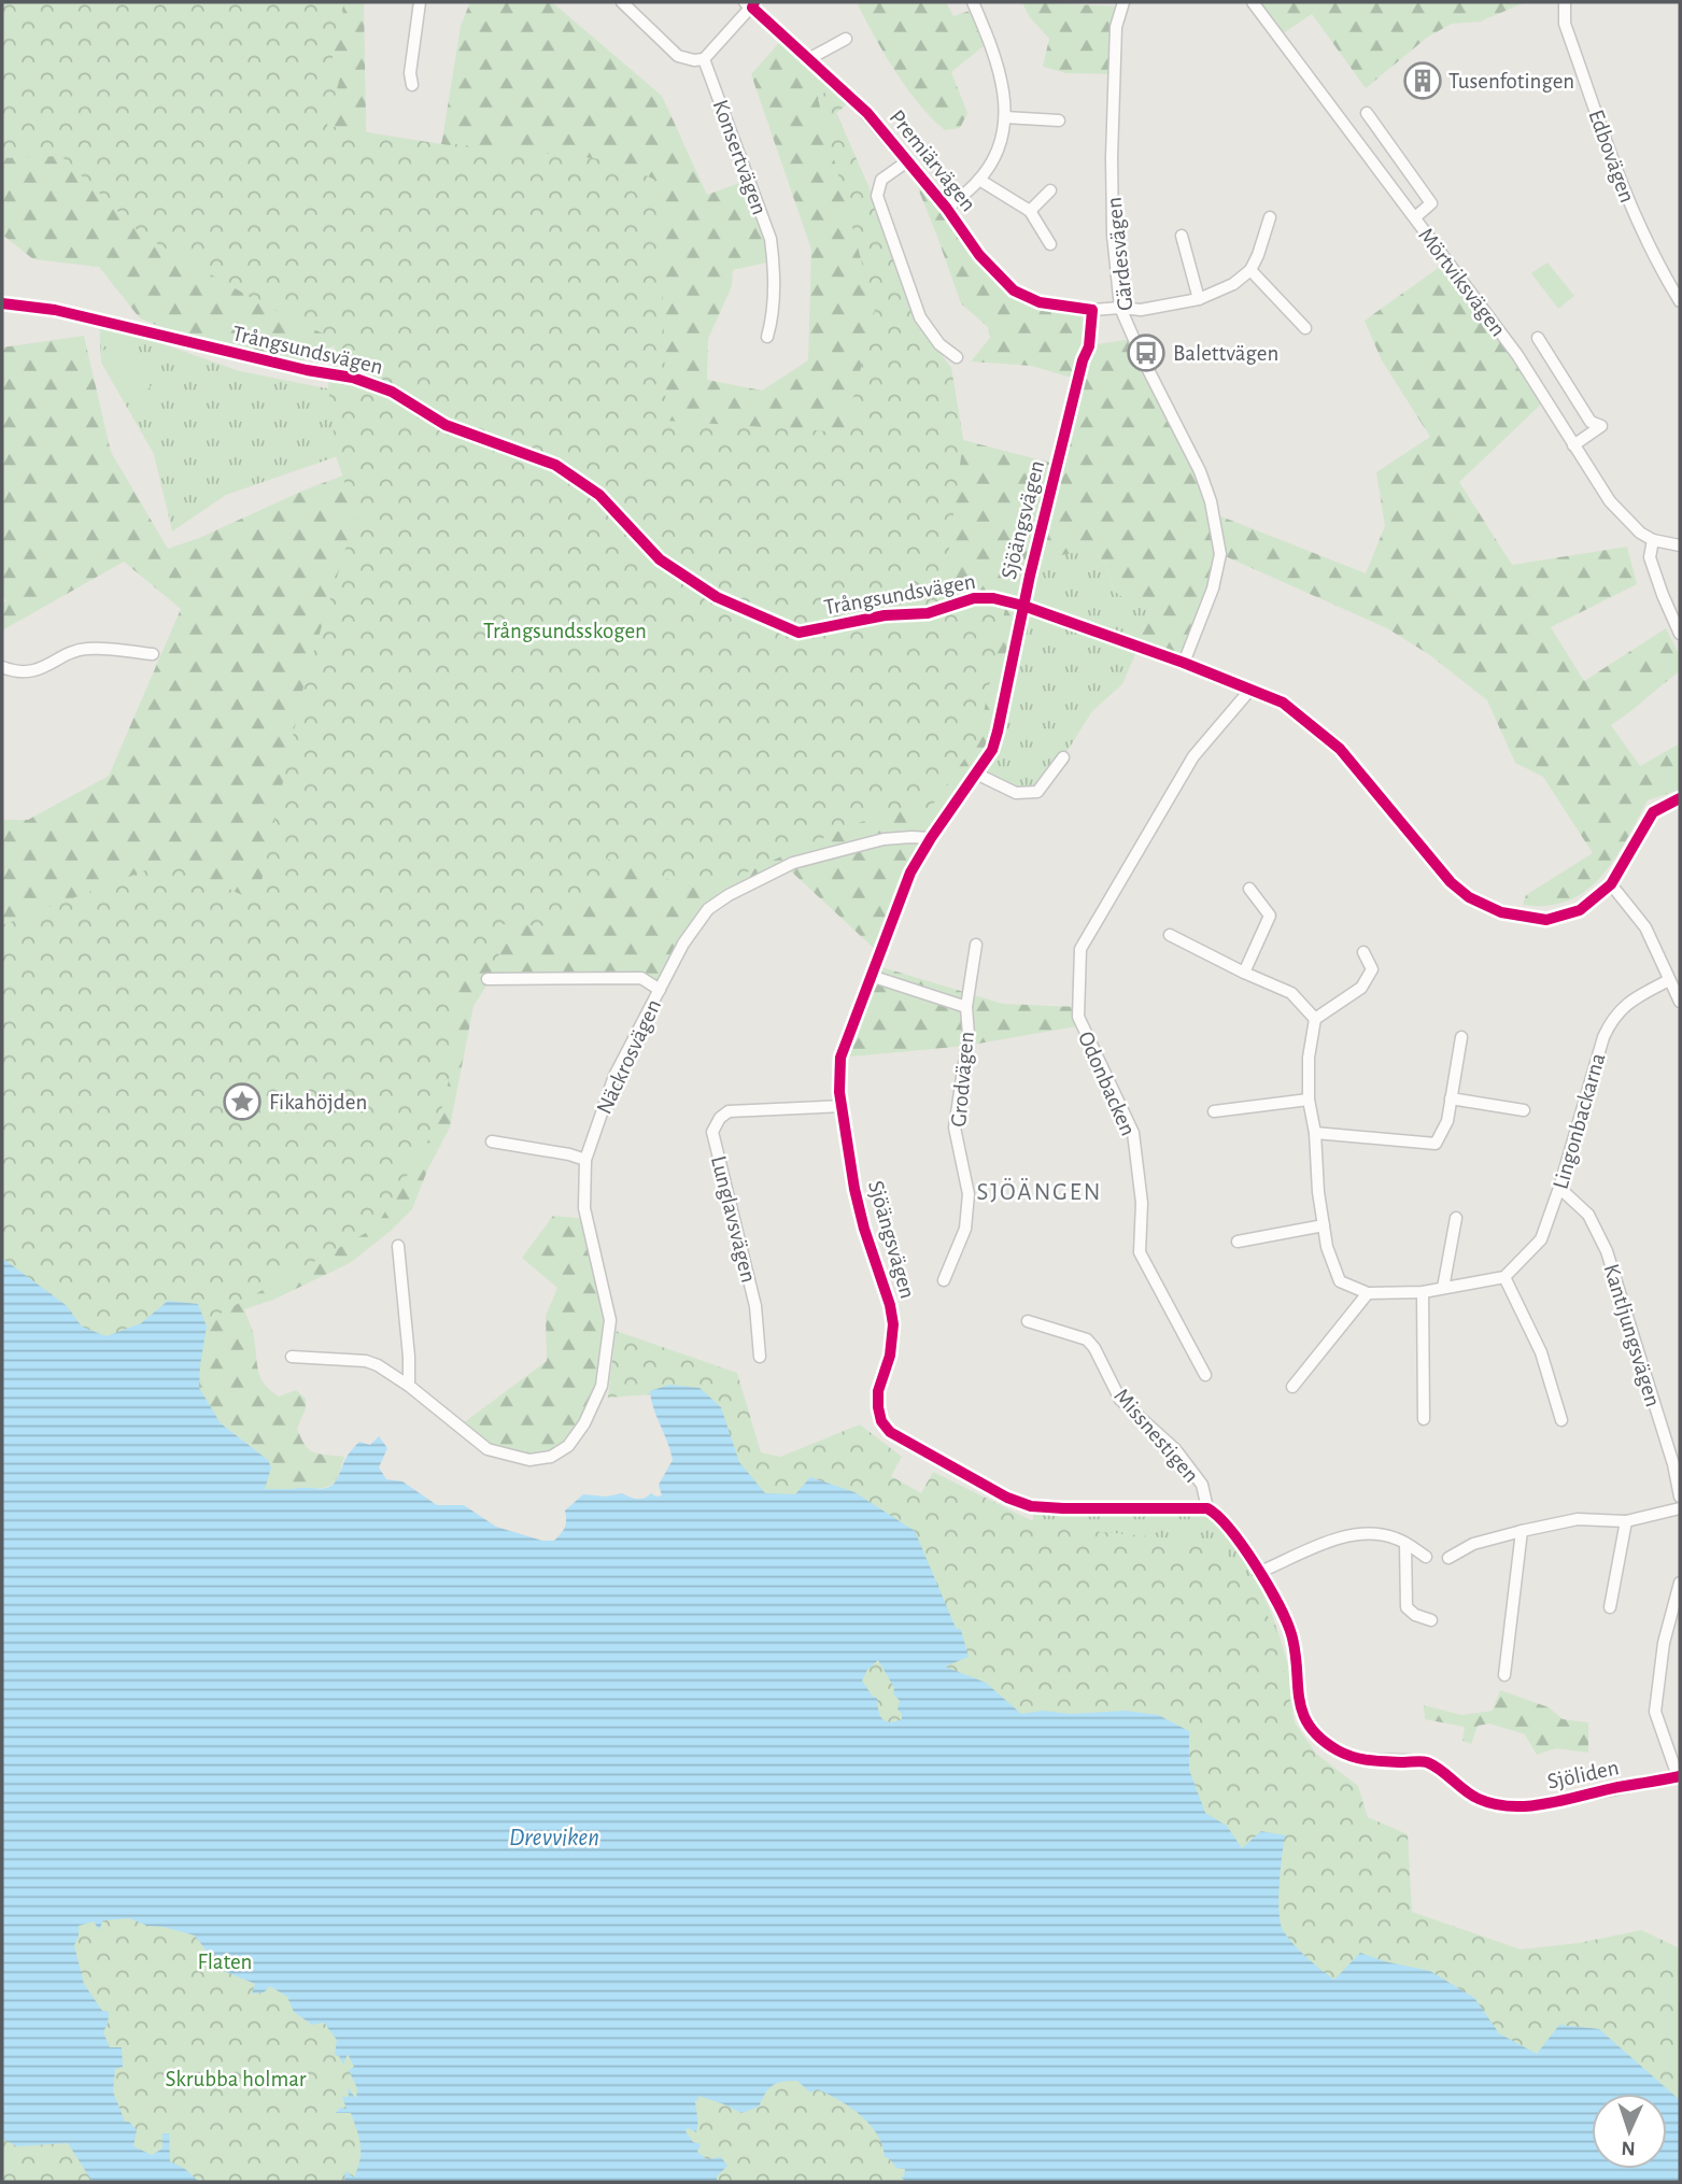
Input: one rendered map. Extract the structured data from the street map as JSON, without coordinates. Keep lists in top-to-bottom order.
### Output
{
  "streets": {
    "street": [
      "Edbovägen",
      "Konsertvägen",
      "Premiärvägen",
      "Gärdesvägen",
      "Mörtviksvägen",
      "Trångsundsvägen",
      "Sjöängsvägen",
      "Näckrosvägen",
      "Grodvägen",
      "Odonbacken",
      "Lingonbackarna",
      "Lunglavsvägen",
      "Kantljungsvägen",
      "Missnestigen",
      "Sjöliden"
    ]
  },
  "crossings": [
    ["Premiärvägen", "Gärdesvägen"],
    ["Gärdesvägen", "Trångsundsvägen"],
    ["Trångsundsvägen", "Sjöängsvägen"],
    ["Trångsundsvägen", "Odonbacken"],
    ["Sjöängsvägen", "Näckrosvägen"],
    ["Sjöängsvägen", "Grodvägen"],
    ["Sjöängsvägen", "Lunglavsvägen"],
    ["Sjöängsvägen", "Missnestigen"],
    ["Lingonbackarna", "Kantljungsvägen"]
  ],
  "districts": ["SJÖÄNGEN"],
  "water": ["Drevviken"],
  "parks": ["Trångsundsskogen", "Flaten", "Skrubba holmar"],
  "places": {
    "building": ["Tusenfotingen"],
    "bus stop": ["Balettvägen"],
    "place": ["Fikahöjden"]
  },
  "north": "bottom"
}
